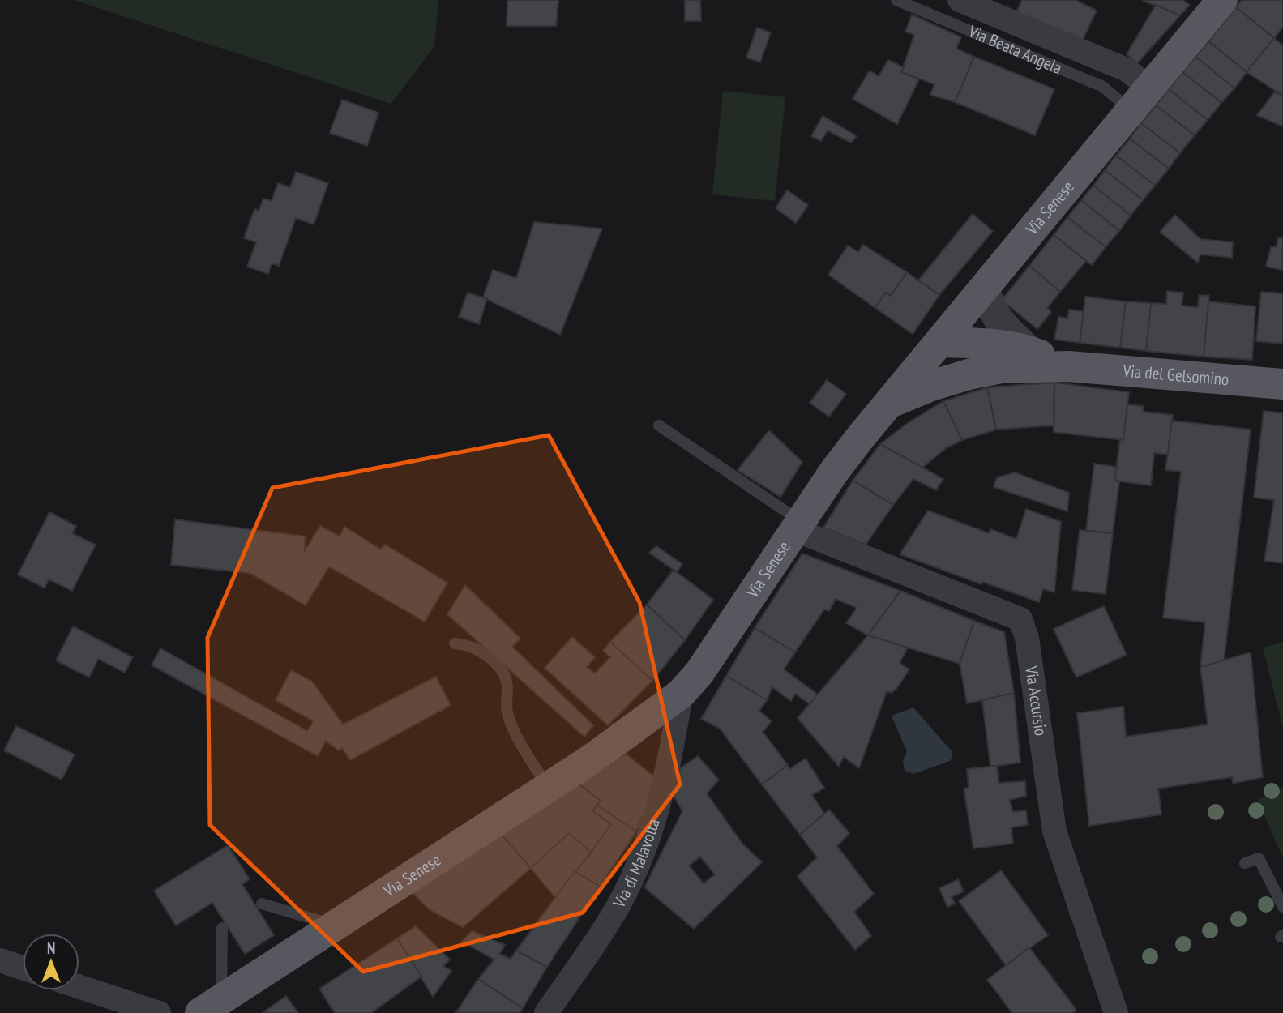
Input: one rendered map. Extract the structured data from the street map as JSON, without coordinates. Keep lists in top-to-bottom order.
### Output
{
  "streets": {
    "main road": ["Via Senese", "Via del Gelsomino"],
    "street": ["Via Beata Angela", "Via Accursio", "Via di Malavolta"]
  },
  "crossings": [
    ["Via Beata Angela", "Via Senese"],
    ["Via Senese", "Via del Gelsomino"],
    ["Via Senese", "Via Accursio"],
    ["Via Senese", "Via di Malavolta"]
  ],
  "north": "top"
}
